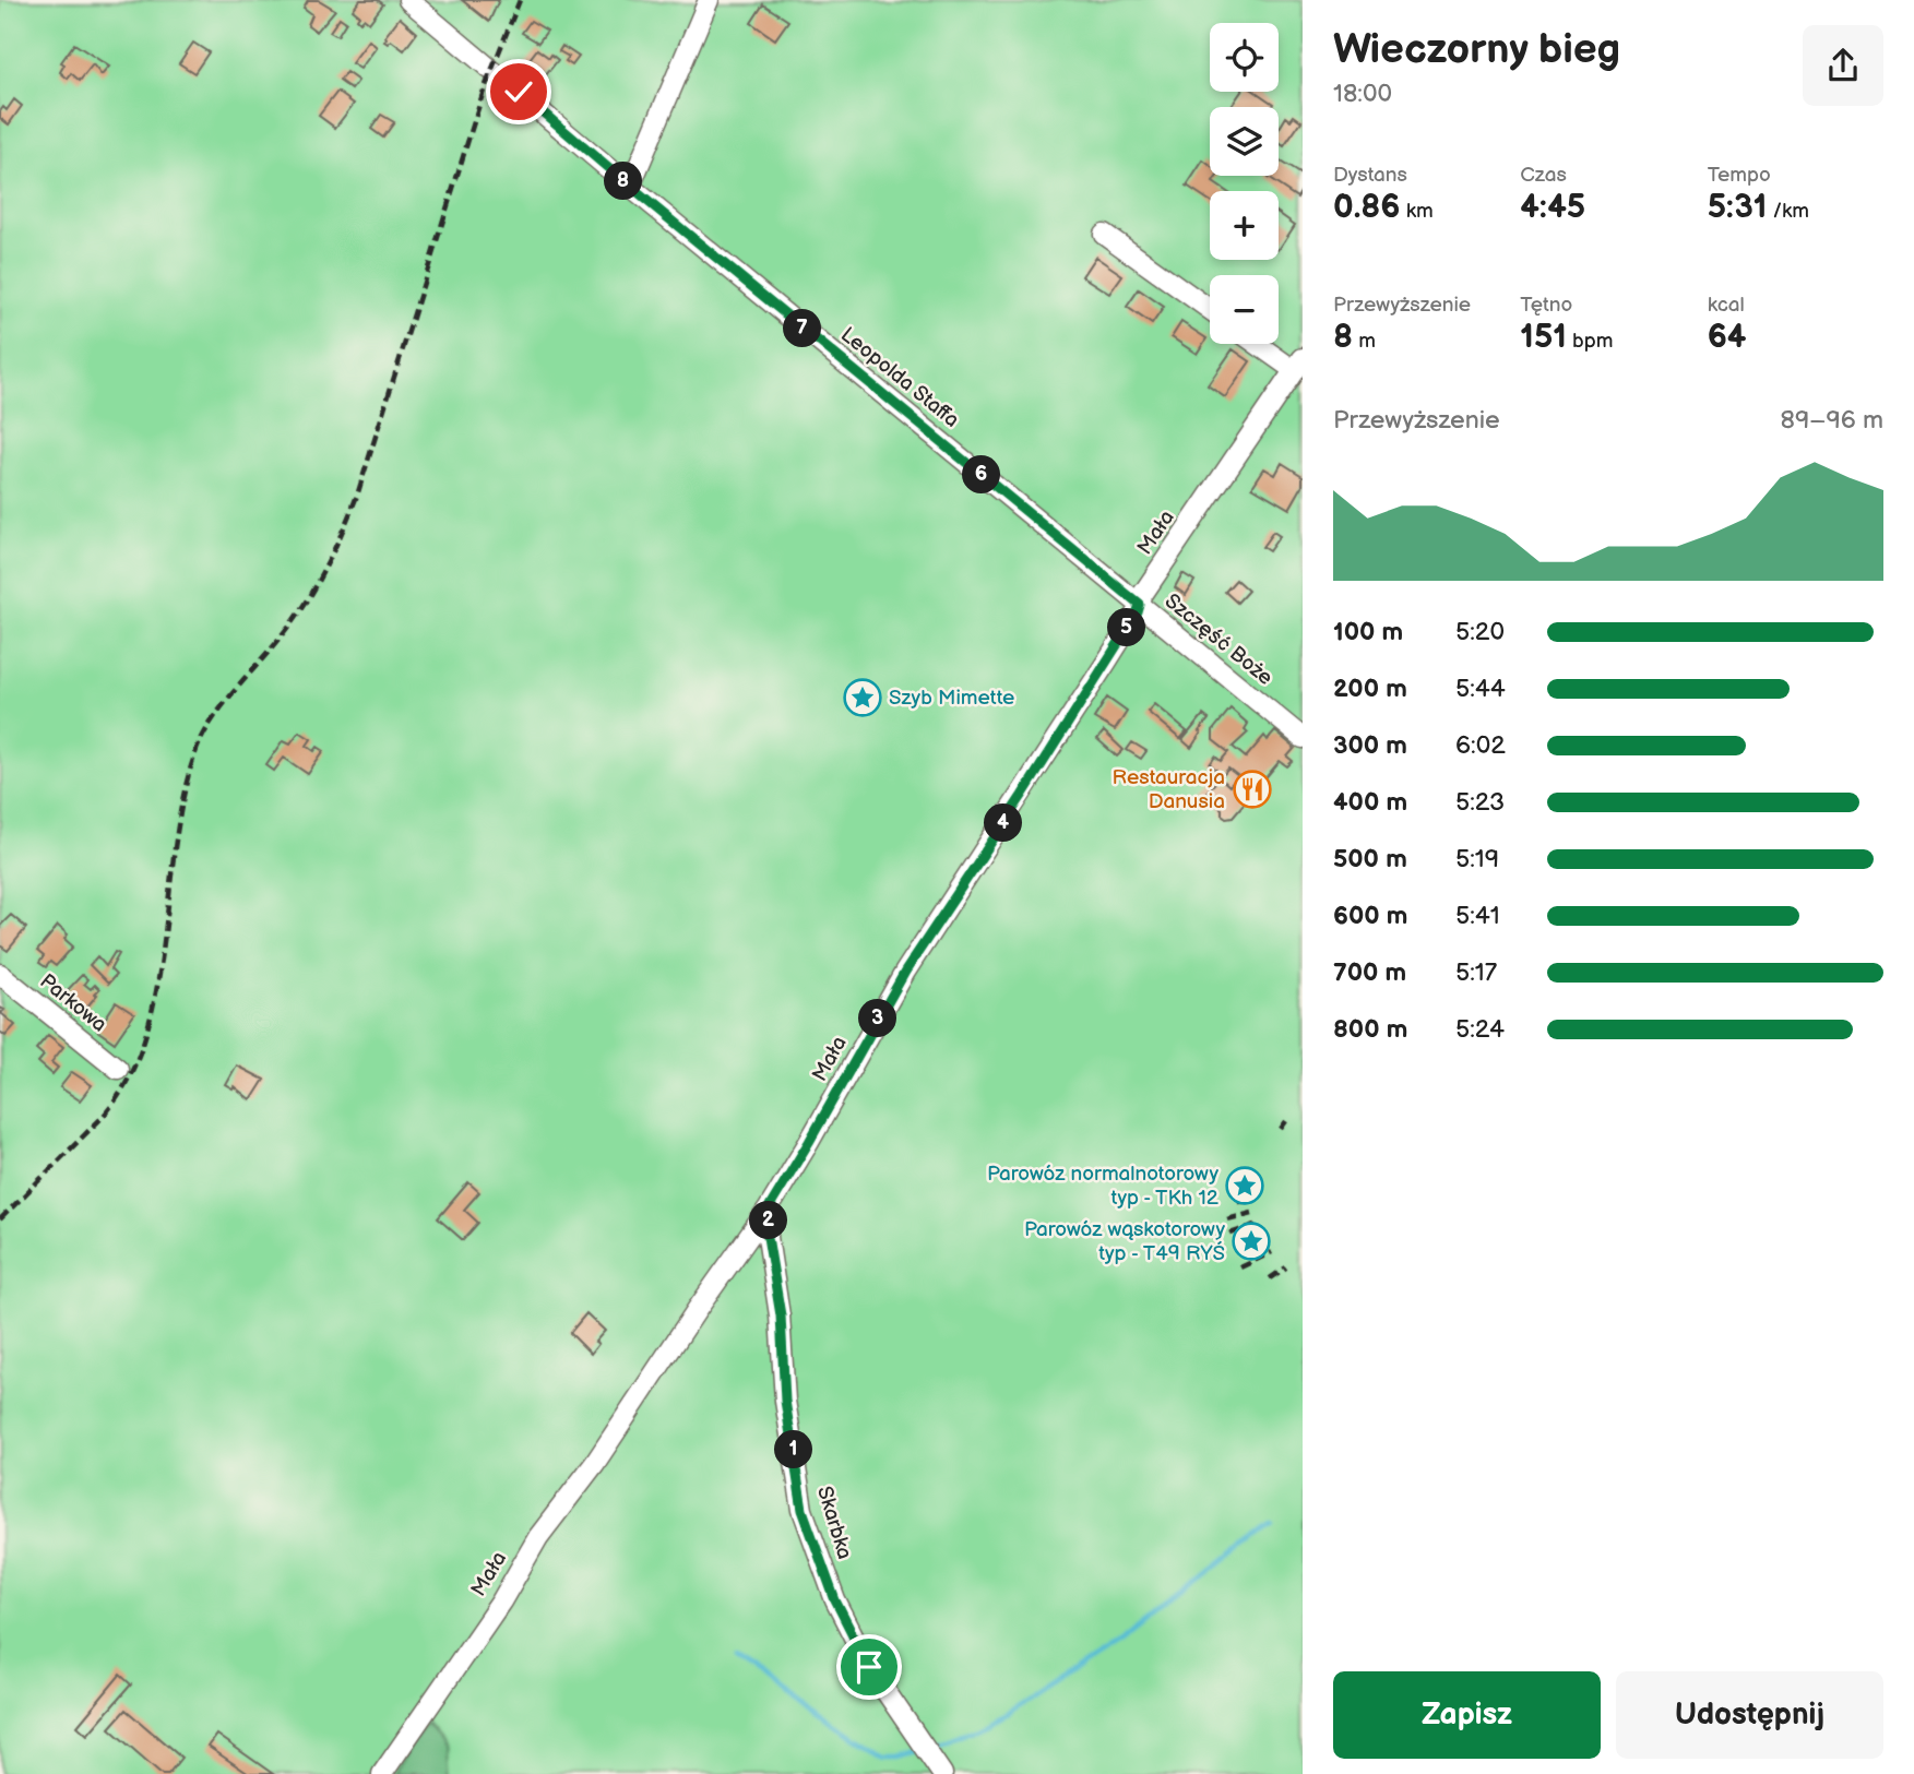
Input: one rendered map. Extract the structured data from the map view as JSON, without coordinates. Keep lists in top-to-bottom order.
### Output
{
  "streets": {
    "street": [
      "Leopolda Staffa",
      "Mała",
      "Szczęść Boże",
      "Parkowa",
      "Skarbka"
    ]
  },
  "crossings": [
    ["Leopolda Staffa", "Mała"],
    ["Leopolda Staffa", "Szczęść Boże"],
    ["Mała", "Szczęść Boże"],
    ["Mała", "Skarbka"]
  ],
  "places": {
    "place": ["Szyb Mimette", "Parowóz normalnotorowy typ - TKh 12", "Parowóz wąskotorowy typ - T49 RYŚ"],
    "restaurant": ["Restauracja Danusia"]
  },
  "page": {
    "heading": ["Wieczorny bieg", "18:00"],
    "map_buttons": ["+", "−"],
    "stats": [
      ["Dystans", "0.86 km"],
      ["Czas", "4:45"],
      ["Tempo", "5:31 /km"],
      ["Przewyższenie", "8 m"],
      ["Tętno", "151 bpm"],
      ["kcal", "64"]
    ],
    "pins": [
      "8",
      "7",
      "6",
      "5",
      "4",
      "3",
      "2",
      "1"
    ],
    "chart": ["Przewyższenie", "89–96 m"],
    "list": [
      {
        "name": "100 m",
        "note": "5:20"
      },
      {
        "name": "200 m",
        "note": "5:44"
      },
      {
        "name": "300 m",
        "note": "6:02"
      },
      {
        "name": "400 m",
        "note": "5:23"
      },
      {
        "name": "500 m",
        "note": "5:19"
      },
      {
        "name": "600 m",
        "note": "5:41"
      },
      {
        "name": "700 m",
        "note": "5:17"
      },
      {
        "name": "800 m",
        "note": "5:24"
      }
    ],
    "buttons": ["Zapisz", "Udostępnij"]
  }
}
